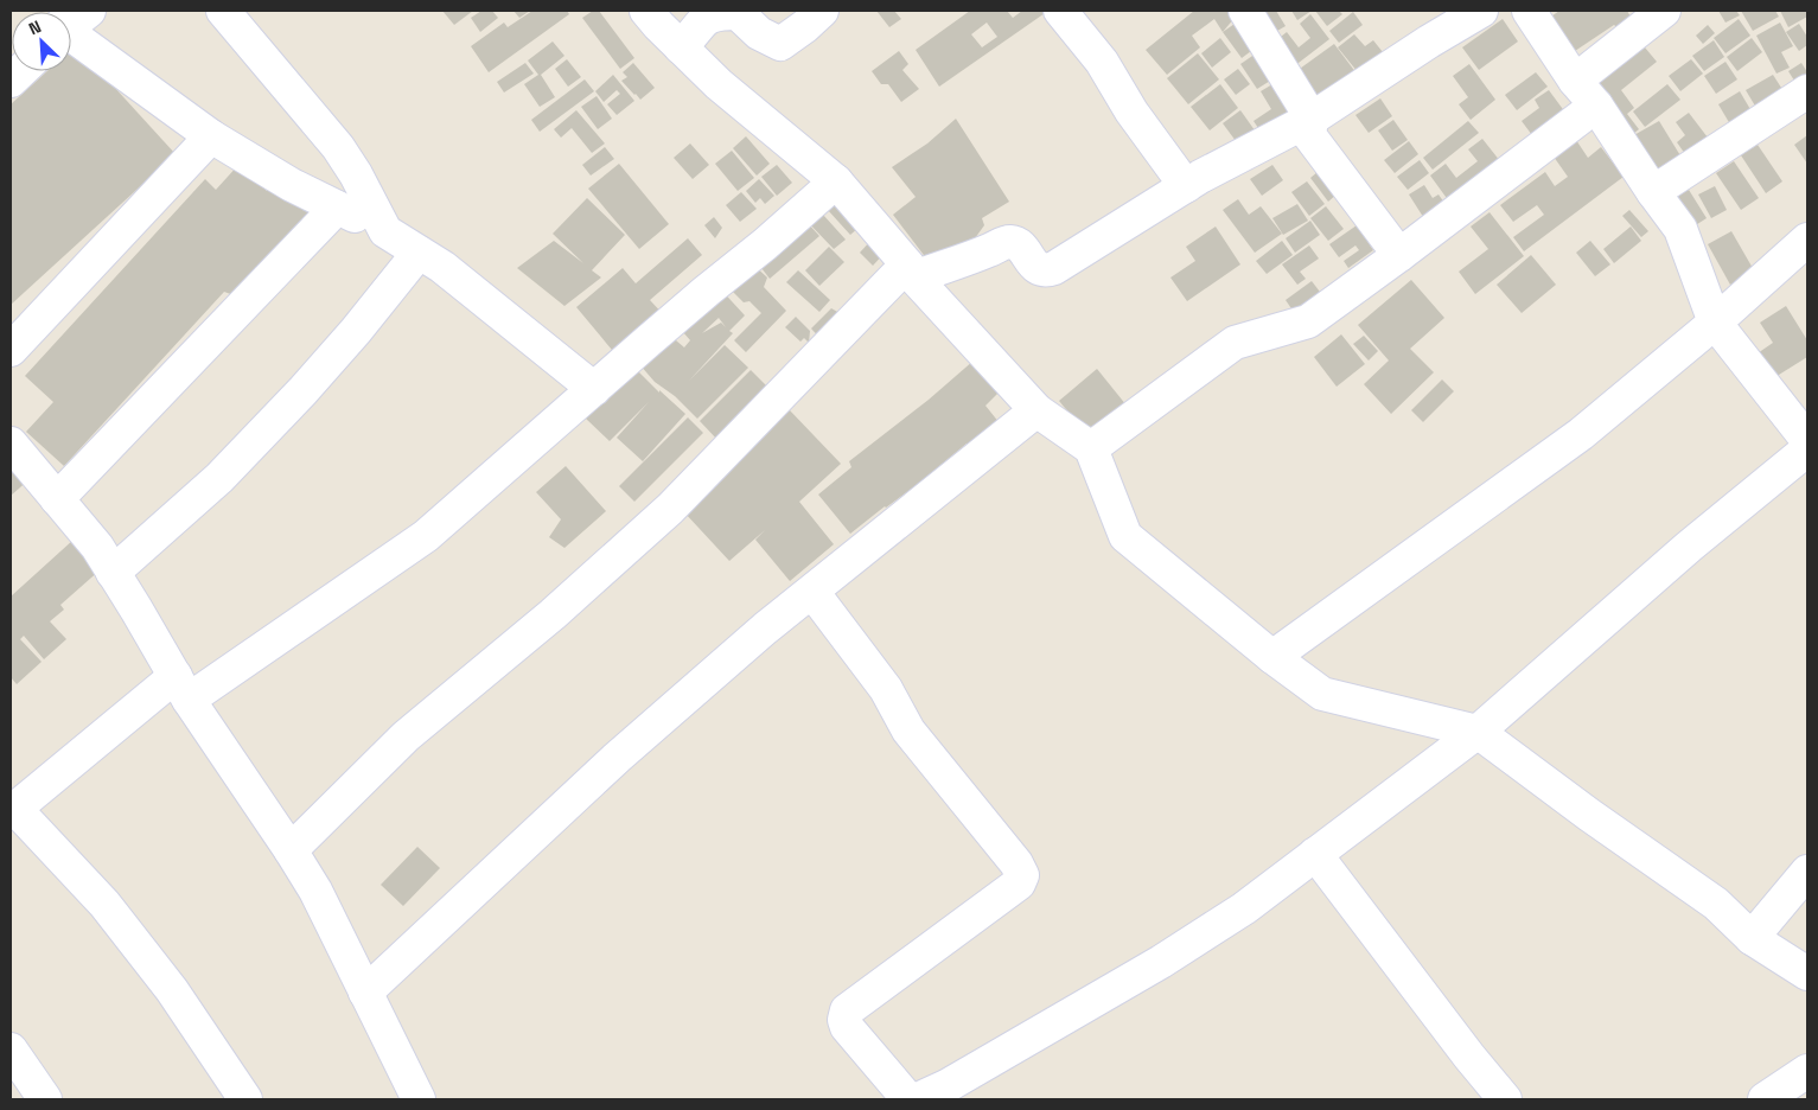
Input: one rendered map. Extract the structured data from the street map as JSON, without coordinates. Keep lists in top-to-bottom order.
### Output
{
  "north": "top left"
}
